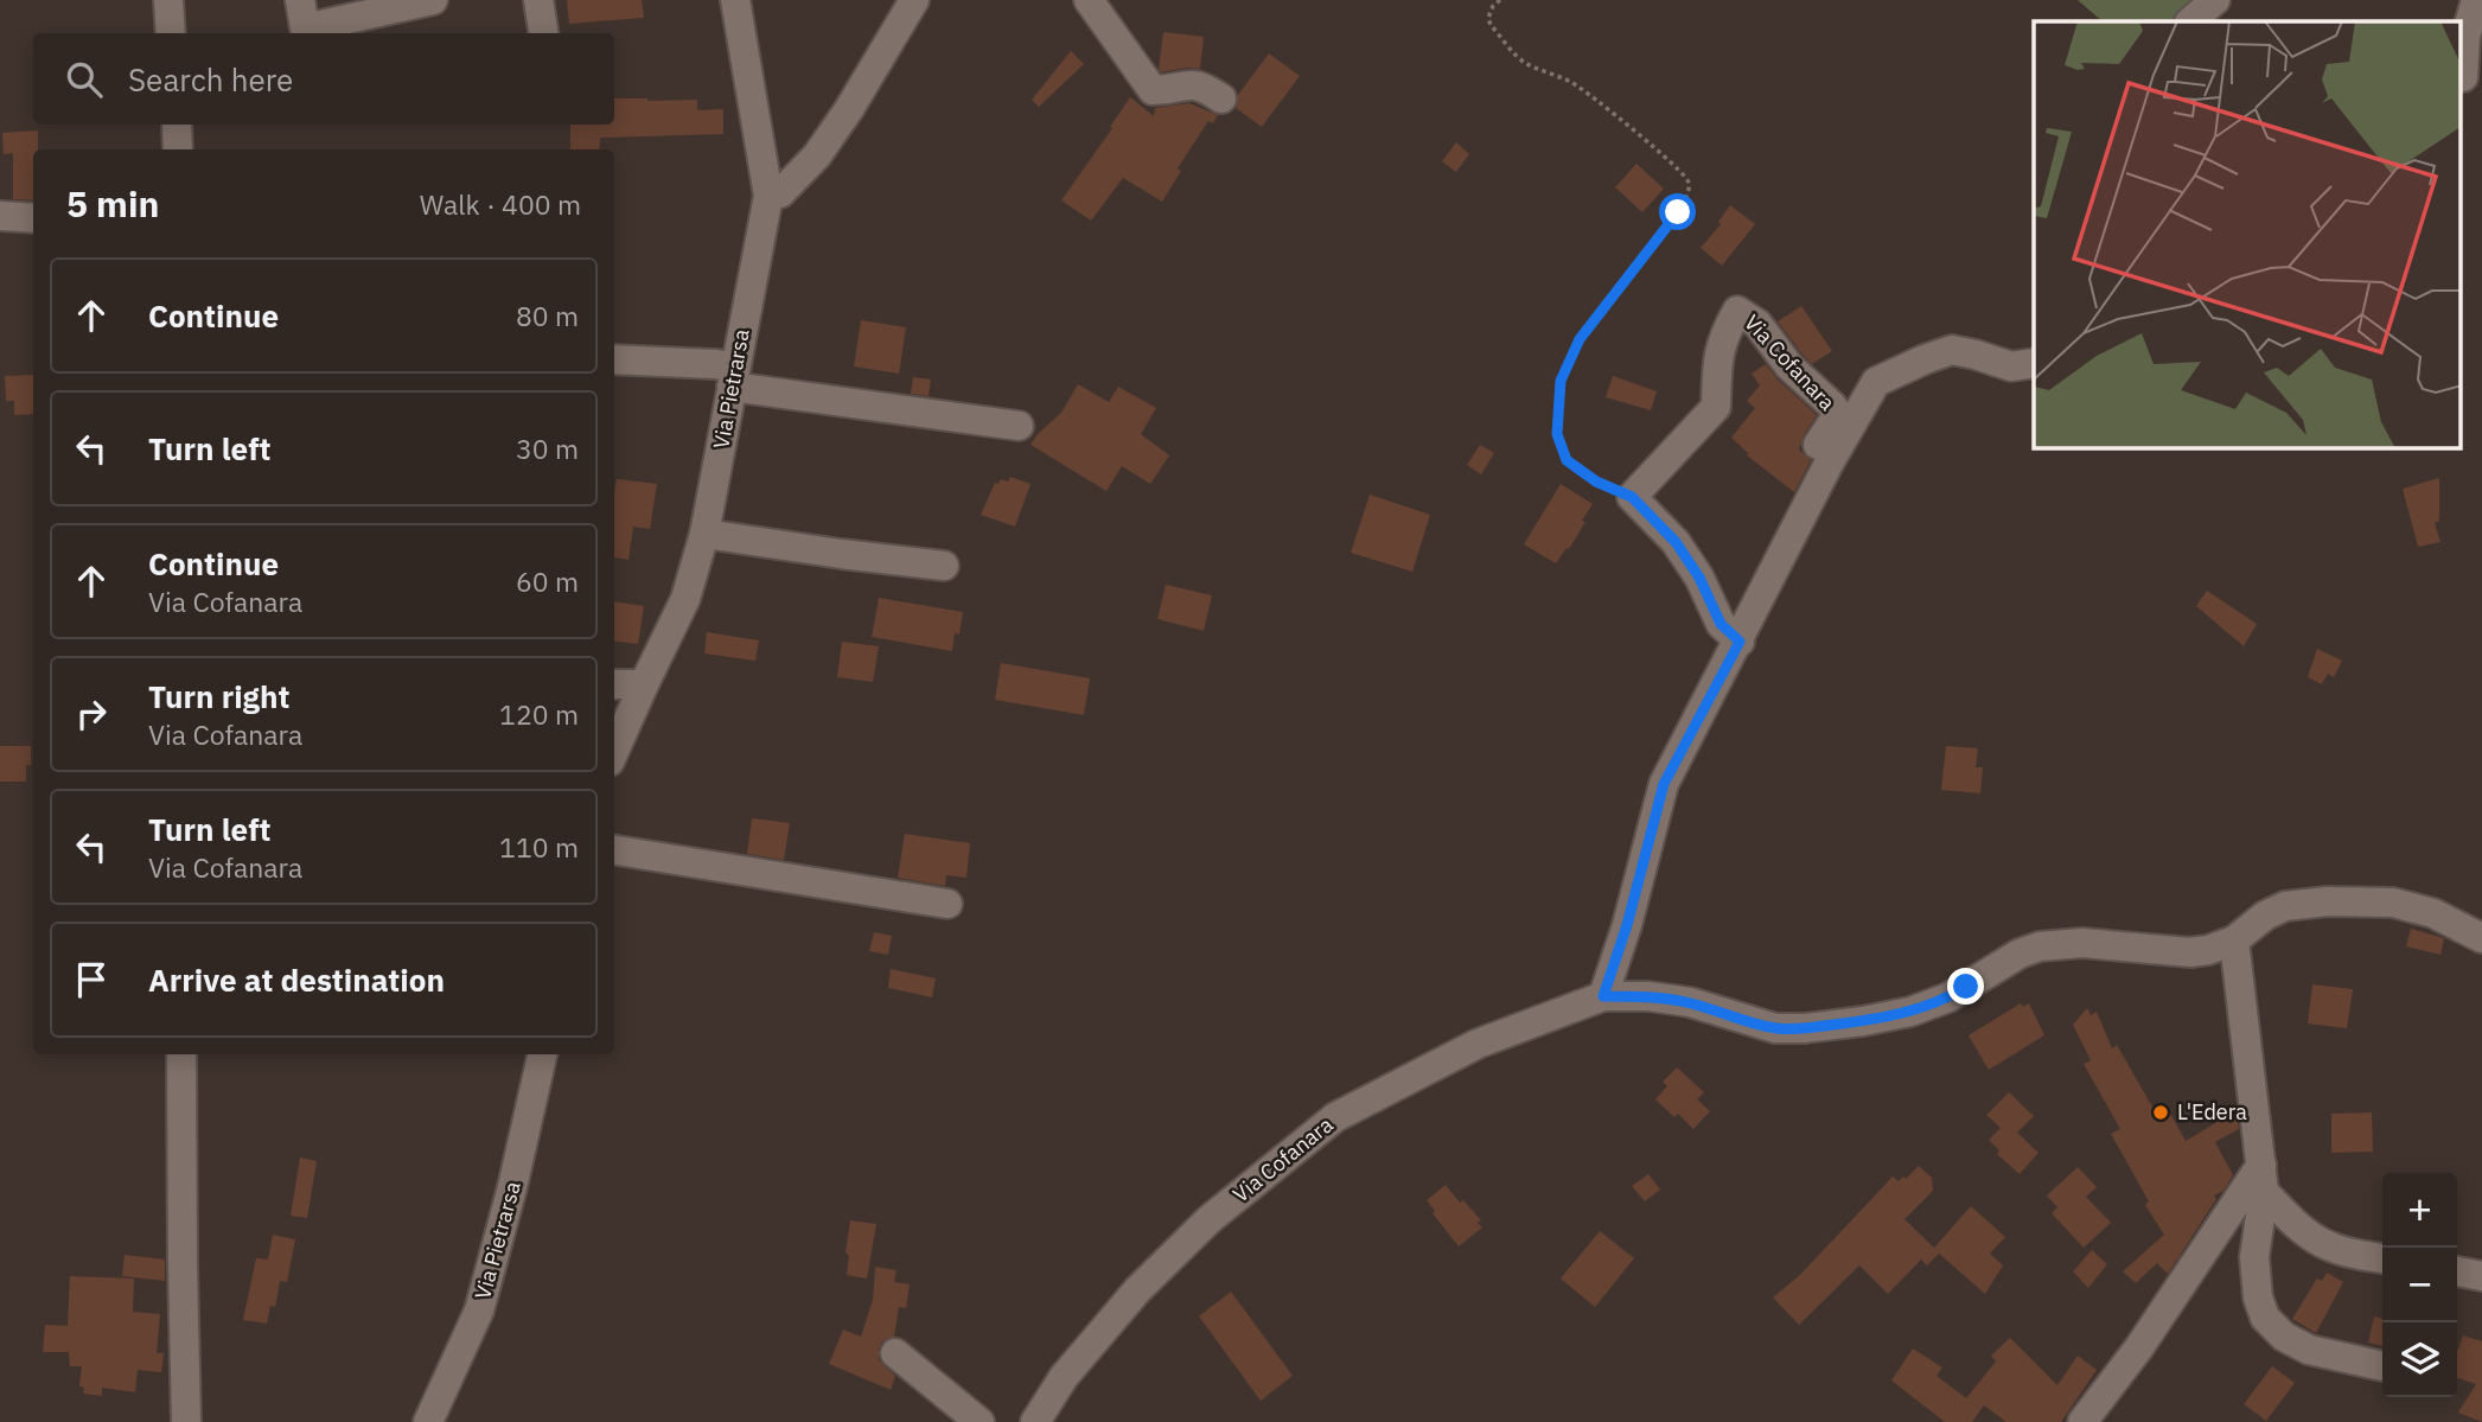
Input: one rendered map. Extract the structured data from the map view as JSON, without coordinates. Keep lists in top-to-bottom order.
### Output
{
  "streets": {
    "street": ["Via Cofanara", "Via Pietrarsa"]
  },
  "places": ["L'Edera"],
  "page": {
    "search": "Search here",
    "heading": ["5 min", "Walk · 400 m"],
    "list": [
      ["Continue", "80 m"],
      ["Turn left", "30 m"],
      ["Continue", "Via Cofanara", "60 m"],
      ["Turn right", "Via Cofanara", "120 m"],
      ["Turn left", "Via Cofanara", "110 m"],
      "Arrive at destination"
    ],
    "map_buttons": ["+", "−"]
  }
}
